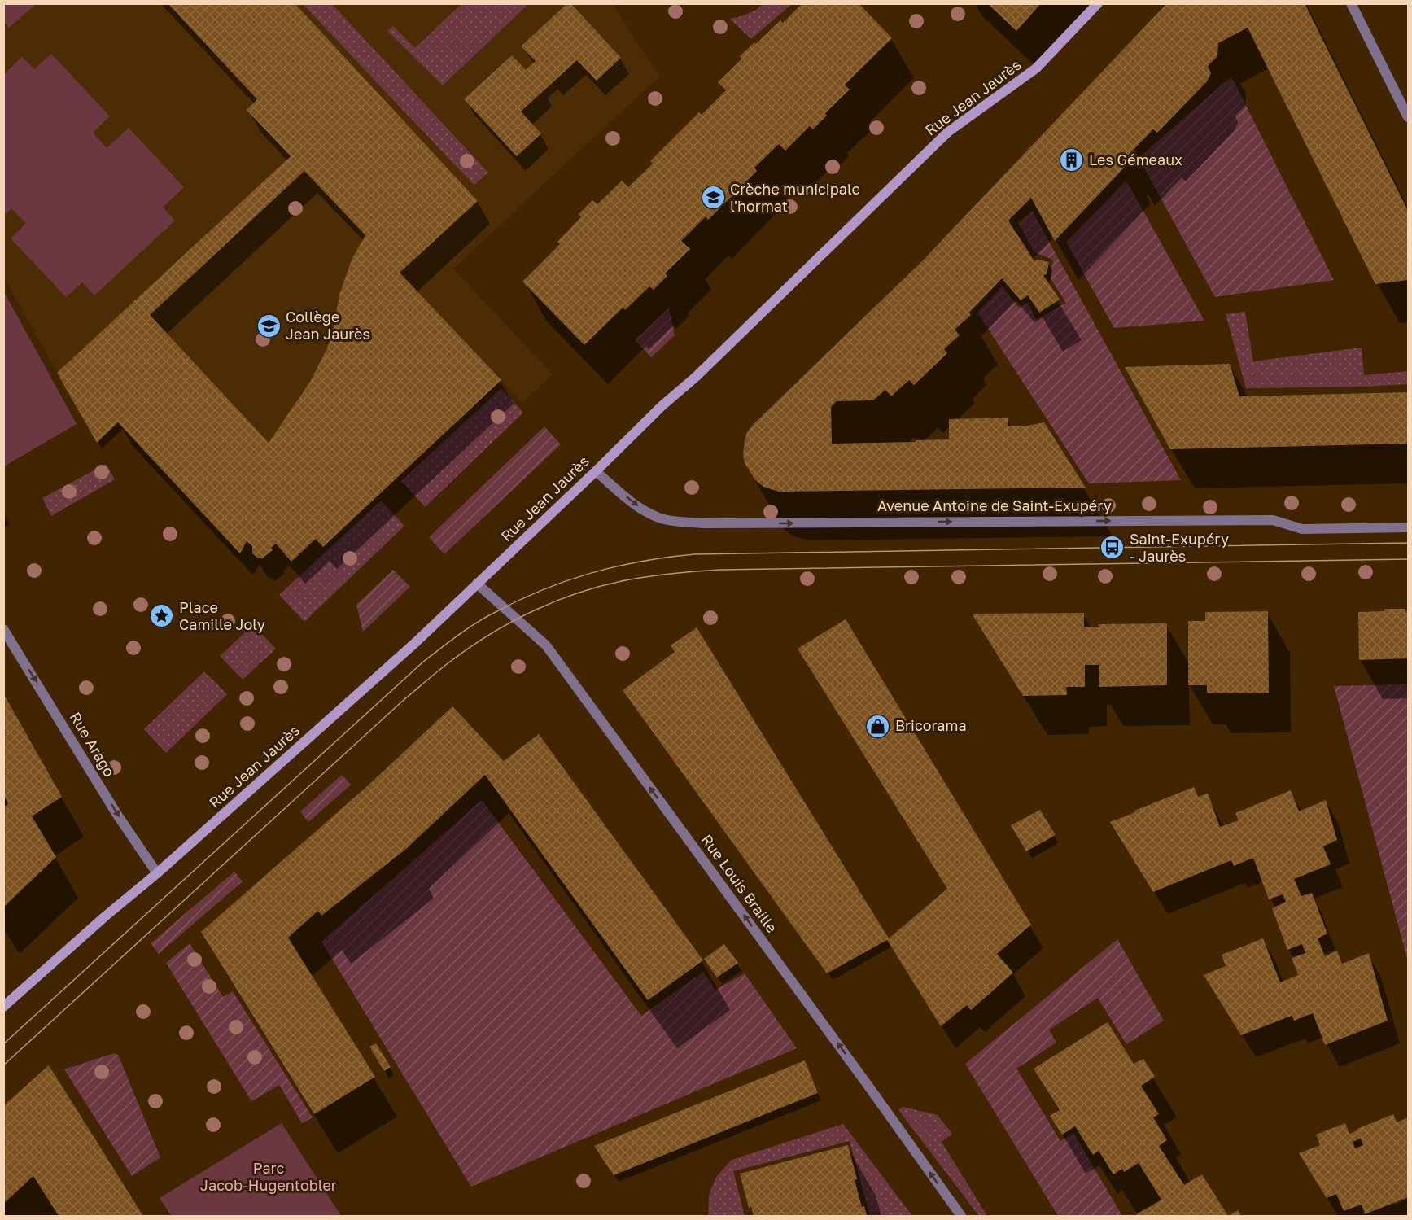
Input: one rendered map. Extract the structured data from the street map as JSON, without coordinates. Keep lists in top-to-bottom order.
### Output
{
  "streets": {
    "main road": ["Rue Jean Jaurès"],
    "street": ["Avenue Antoine de Saint-Exupéry", "Rue Arago", "Rue Louis Braille"]
  },
  "crossings": [
    ["Rue Jean Jaurès", "Avenue Antoine de Saint-Exupéry"],
    ["Rue Jean Jaurès", "Rue Arago"],
    ["Rue Jean Jaurès", "Rue Louis Braille"]
  ],
  "one_way": ["Avenue Antoine de Saint-Exupéry", "Rue Arago", "Rue Louis Braille"],
  "parks": ["Parc Jacob-Hugentobler"],
  "places": {
    "building": ["Les Gémeaux"],
    "school or university": ["Crèche municipale l'hormat", "Collège Jean Jaurès"],
    "bus stop": ["Saint-Exupéry - Jaurès"],
    "place": ["Place Camille Joly"],
    "shop": ["Bricorama"]
  }
}
